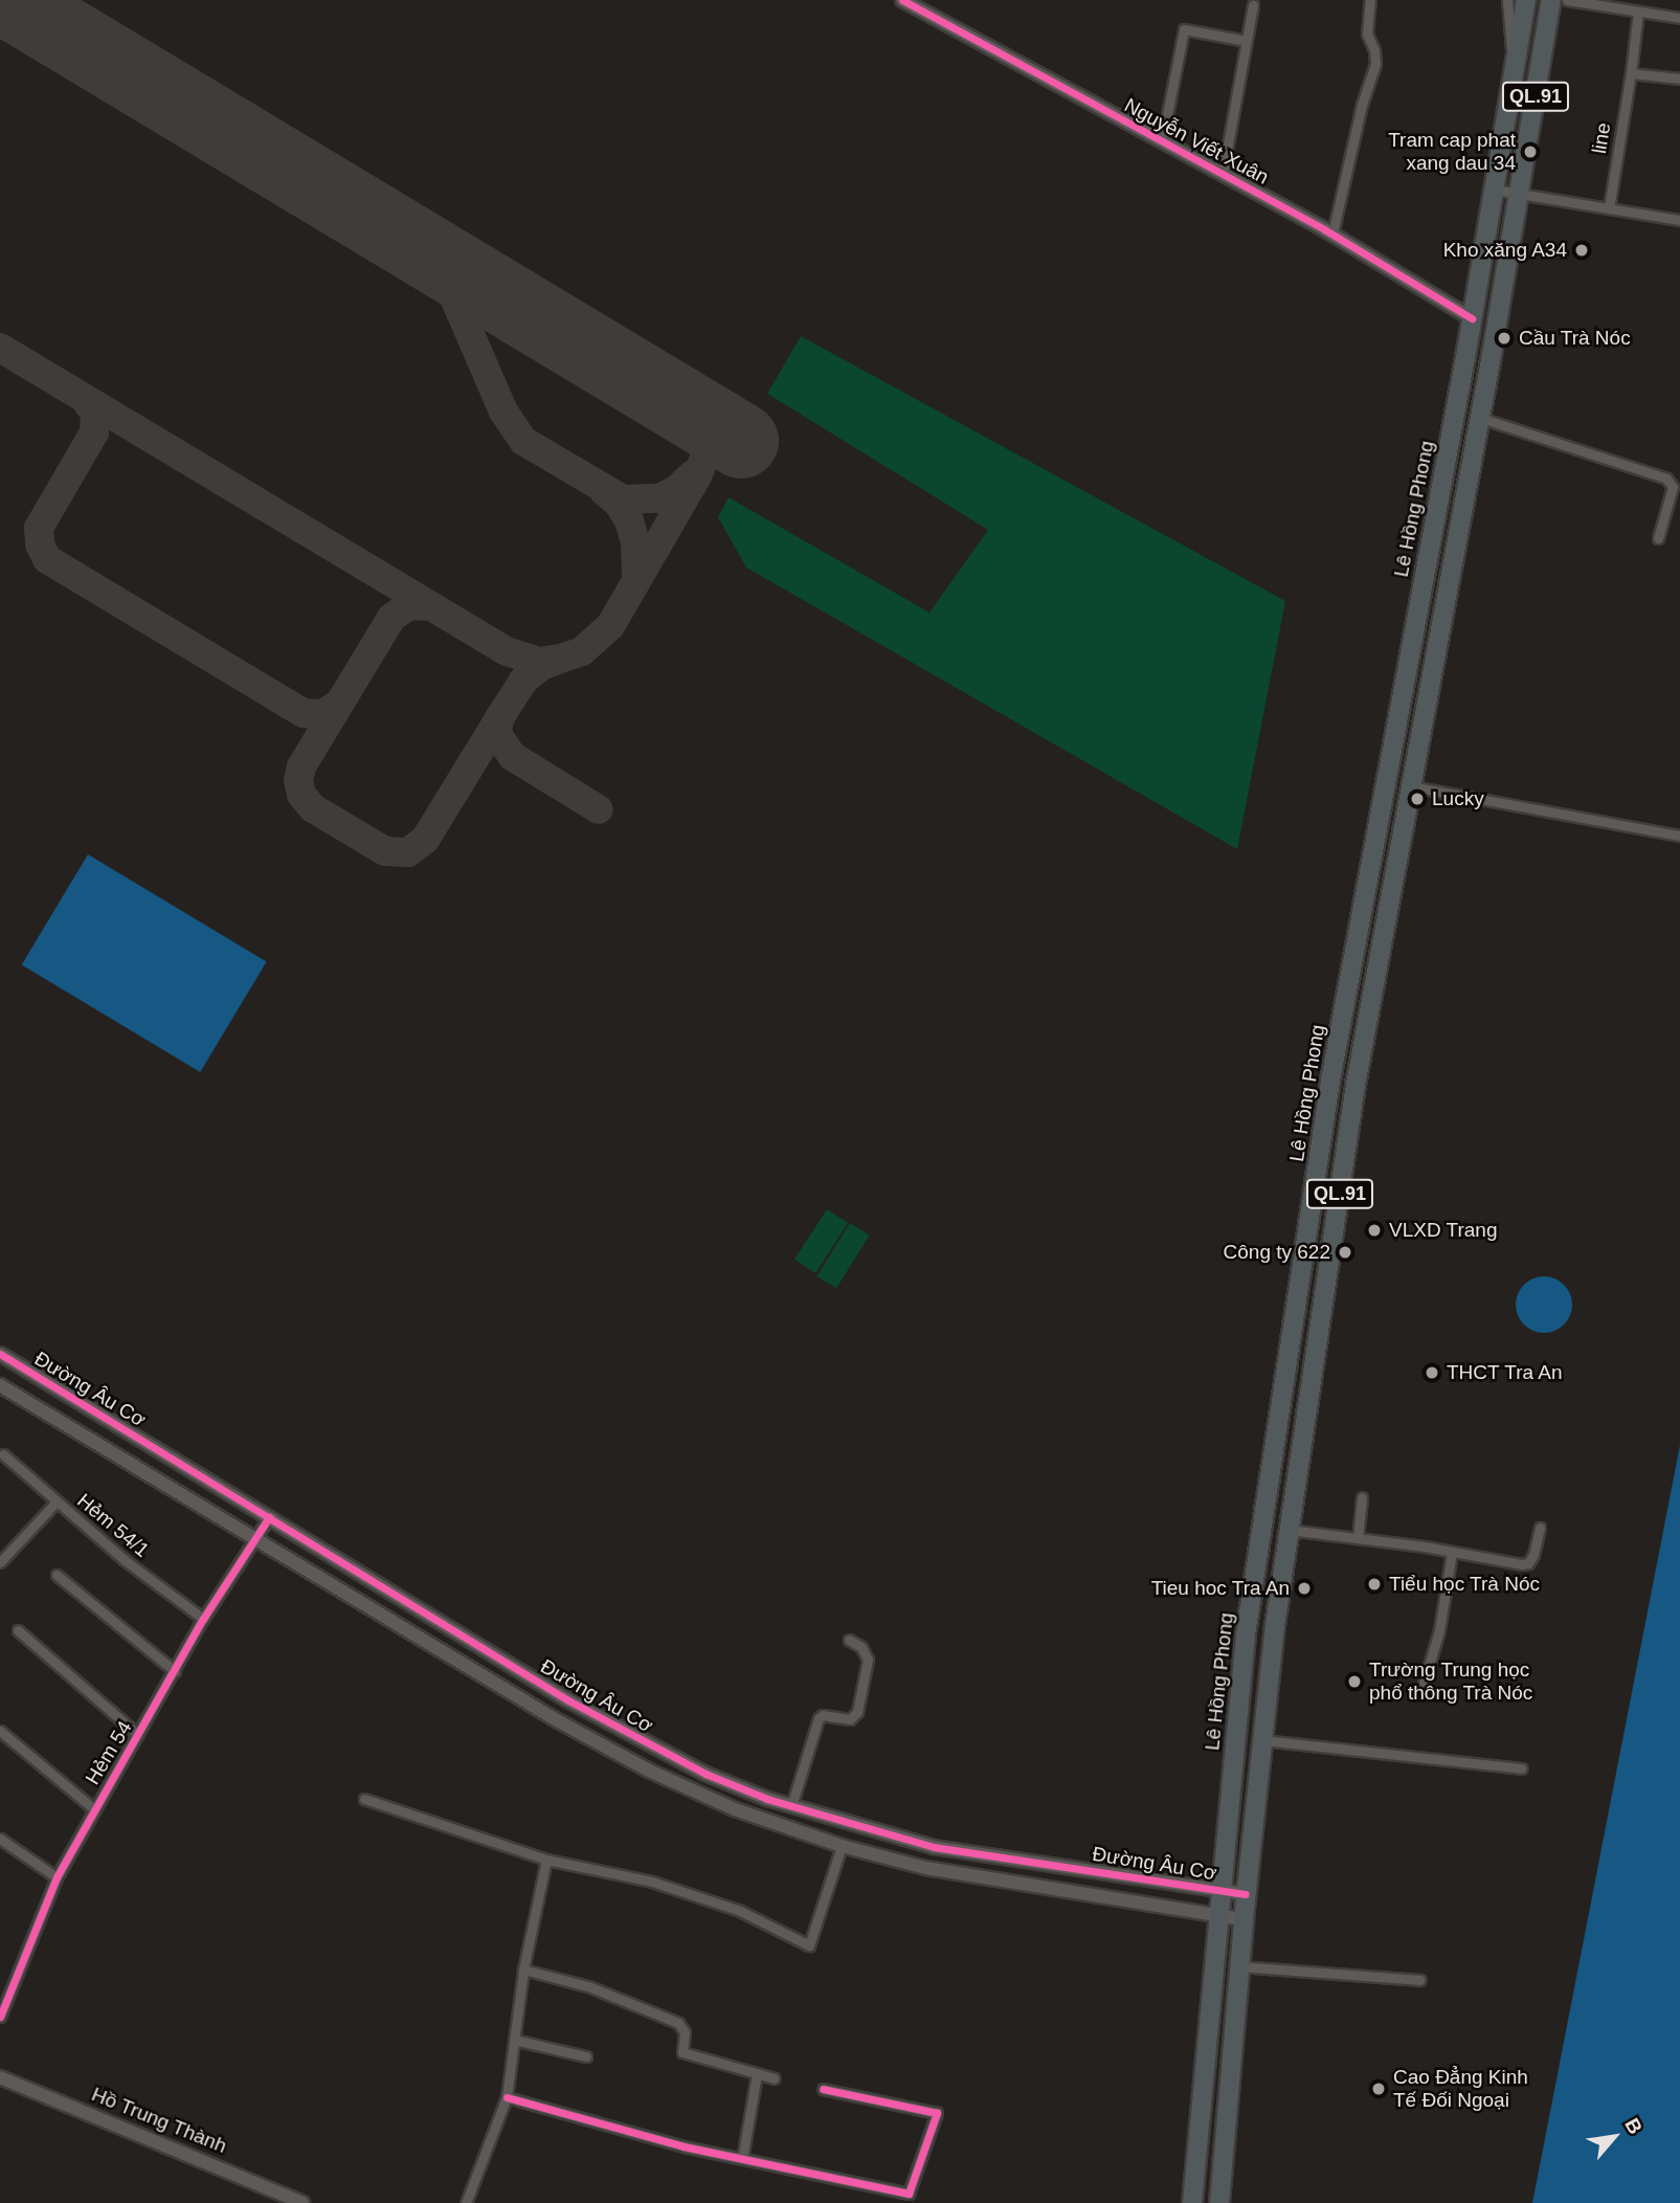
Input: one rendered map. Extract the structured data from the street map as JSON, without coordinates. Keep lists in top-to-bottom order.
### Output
{
  "streets": {
    "highway": ["QL.91", "Lê Hồng Phong"],
    "street": [
      "line",
      "Nguyễn Viết Xuân",
      "Đường Âu Cơ",
      "Hẻm 54/1",
      "Hẻm 54",
      "Hồ Trung Thành"
    ]
  },
  "crossings": [
    ["QL.91", "Đường Âu Cơ"],
    ["Nguyễn Viết Xuân", "Lê Hồng Phong"],
    ["Lê Hồng Phong", "Đường Âu Cơ"],
    ["Đường Âu Cơ", "Hẻm 54"],
    ["Hẻm 54/1", "Hẻm 54"]
  ],
  "places": [
    "Tram cap phat xang dau 34",
    "Kho xăng A34",
    "Cầu Trà Nóc",
    "Lucky",
    "VLXD Trang",
    "Công ty 622",
    "THCT Tra An",
    "Tiểu học Trà Nóc",
    "Tieu hoc Tra An",
    "Trường Trung học phổ thông Trà Nóc",
    "Cao Đẳng Kinh Tế Đối Ngoại"
  ],
  "north": "top right"
}
